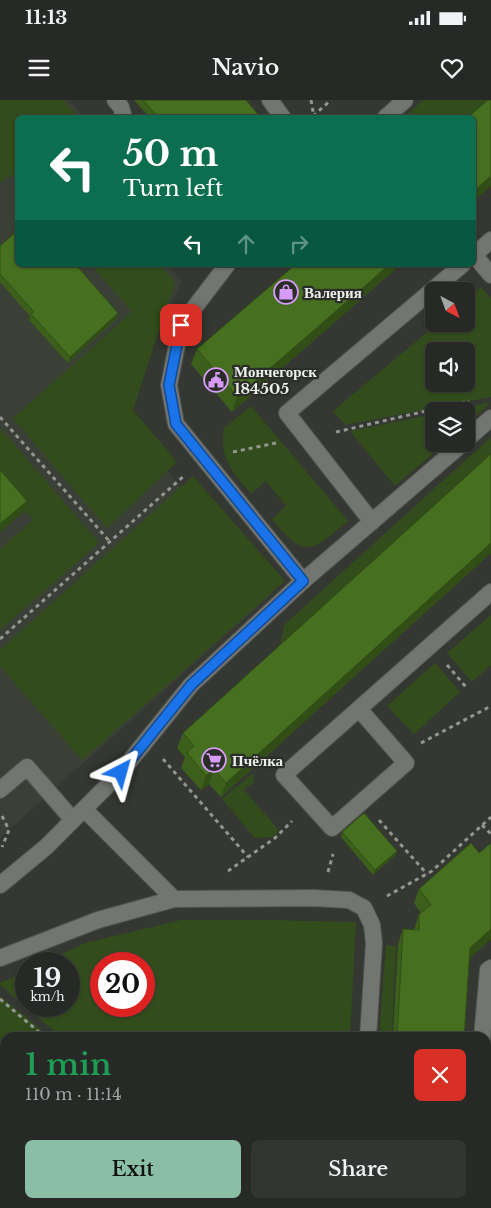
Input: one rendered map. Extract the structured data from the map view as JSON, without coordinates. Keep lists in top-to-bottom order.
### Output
{
  "places": {
    "shop": ["Валерия"],
    "public building": ["Мончегорск 184505"],
    "supermarket": ["Пчёлка"]
  },
  "north": "bottom right",
  "page": {
    "status": "11:13",
    "header": "Navio",
    "turn": ["50 m", "Turn left"],
    "speed": "19 km/h",
    "limit": "20",
    "heading": ["1 min", "110 m · 11:14"],
    "buttons": ["Exit", "Share"]
  }
}
